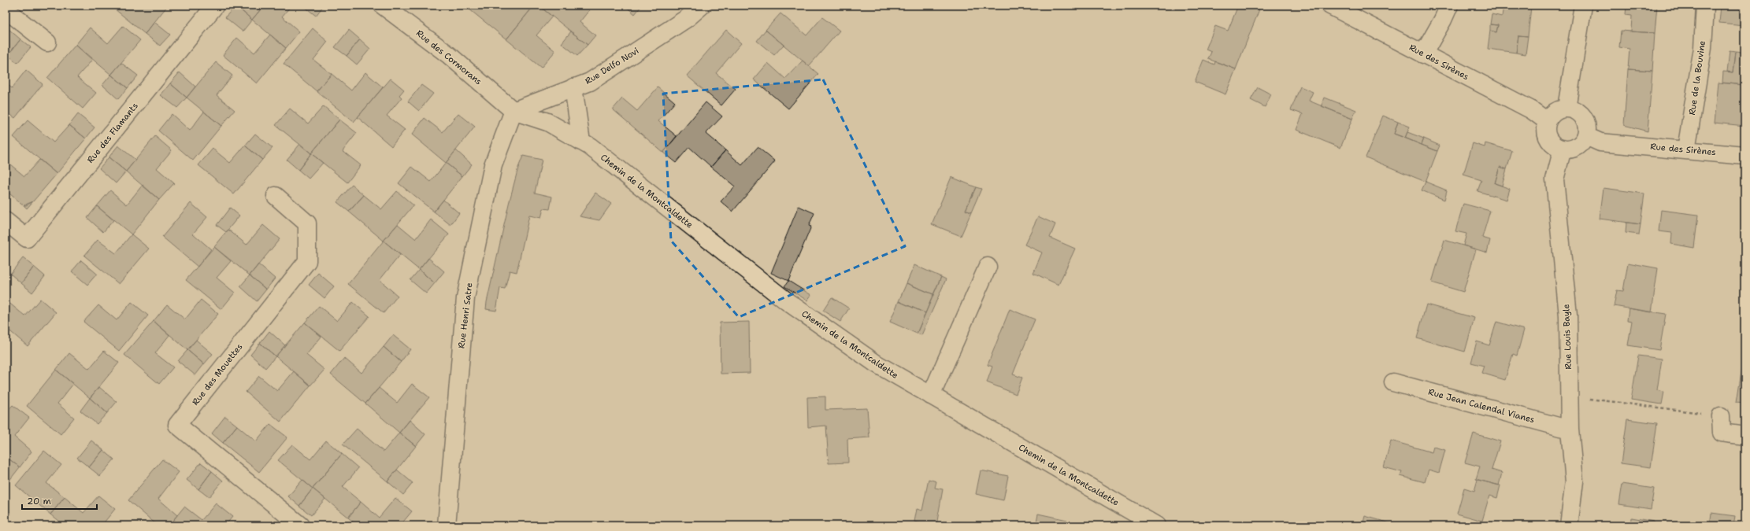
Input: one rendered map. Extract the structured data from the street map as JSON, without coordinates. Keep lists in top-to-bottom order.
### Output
{
  "streets": {
    "street": [
      "Rue des Cormorans",
      "Rue des Sirènes",
      "Rue Delfo Novi",
      "Rue de la Bouvine",
      "Rue des Flamants",
      "Chemin de la Montcaldette",
      "Rue Henri Satre",
      "Rue Louis Bayle",
      "Rue des Mouettes",
      "Rue Jean Calendal Vianes"
    ]
  },
  "crossings": [
    ["Rue des Cormorans", "Rue Delfo Novi"],
    ["Rue des Cormorans", "Chemin de la Montcaldette"],
    ["Rue des Cormorans", "Rue Henri Satre"],
    ["Rue des Sirènes", "Rue de la Bouvine"],
    ["Rue des Sirènes", "Rue Louis Bayle"],
    ["Rue Delfo Novi", "Chemin de la Montcaldette"],
    ["Rue Delfo Novi", "Rue Henri Satre"],
    ["Chemin de la Montcaldette", "Rue Henri Satre"],
    ["Rue Louis Bayle", "Rue Jean Calendal Vianes"]
  ],
  "scale_bar": "20 m"
}
